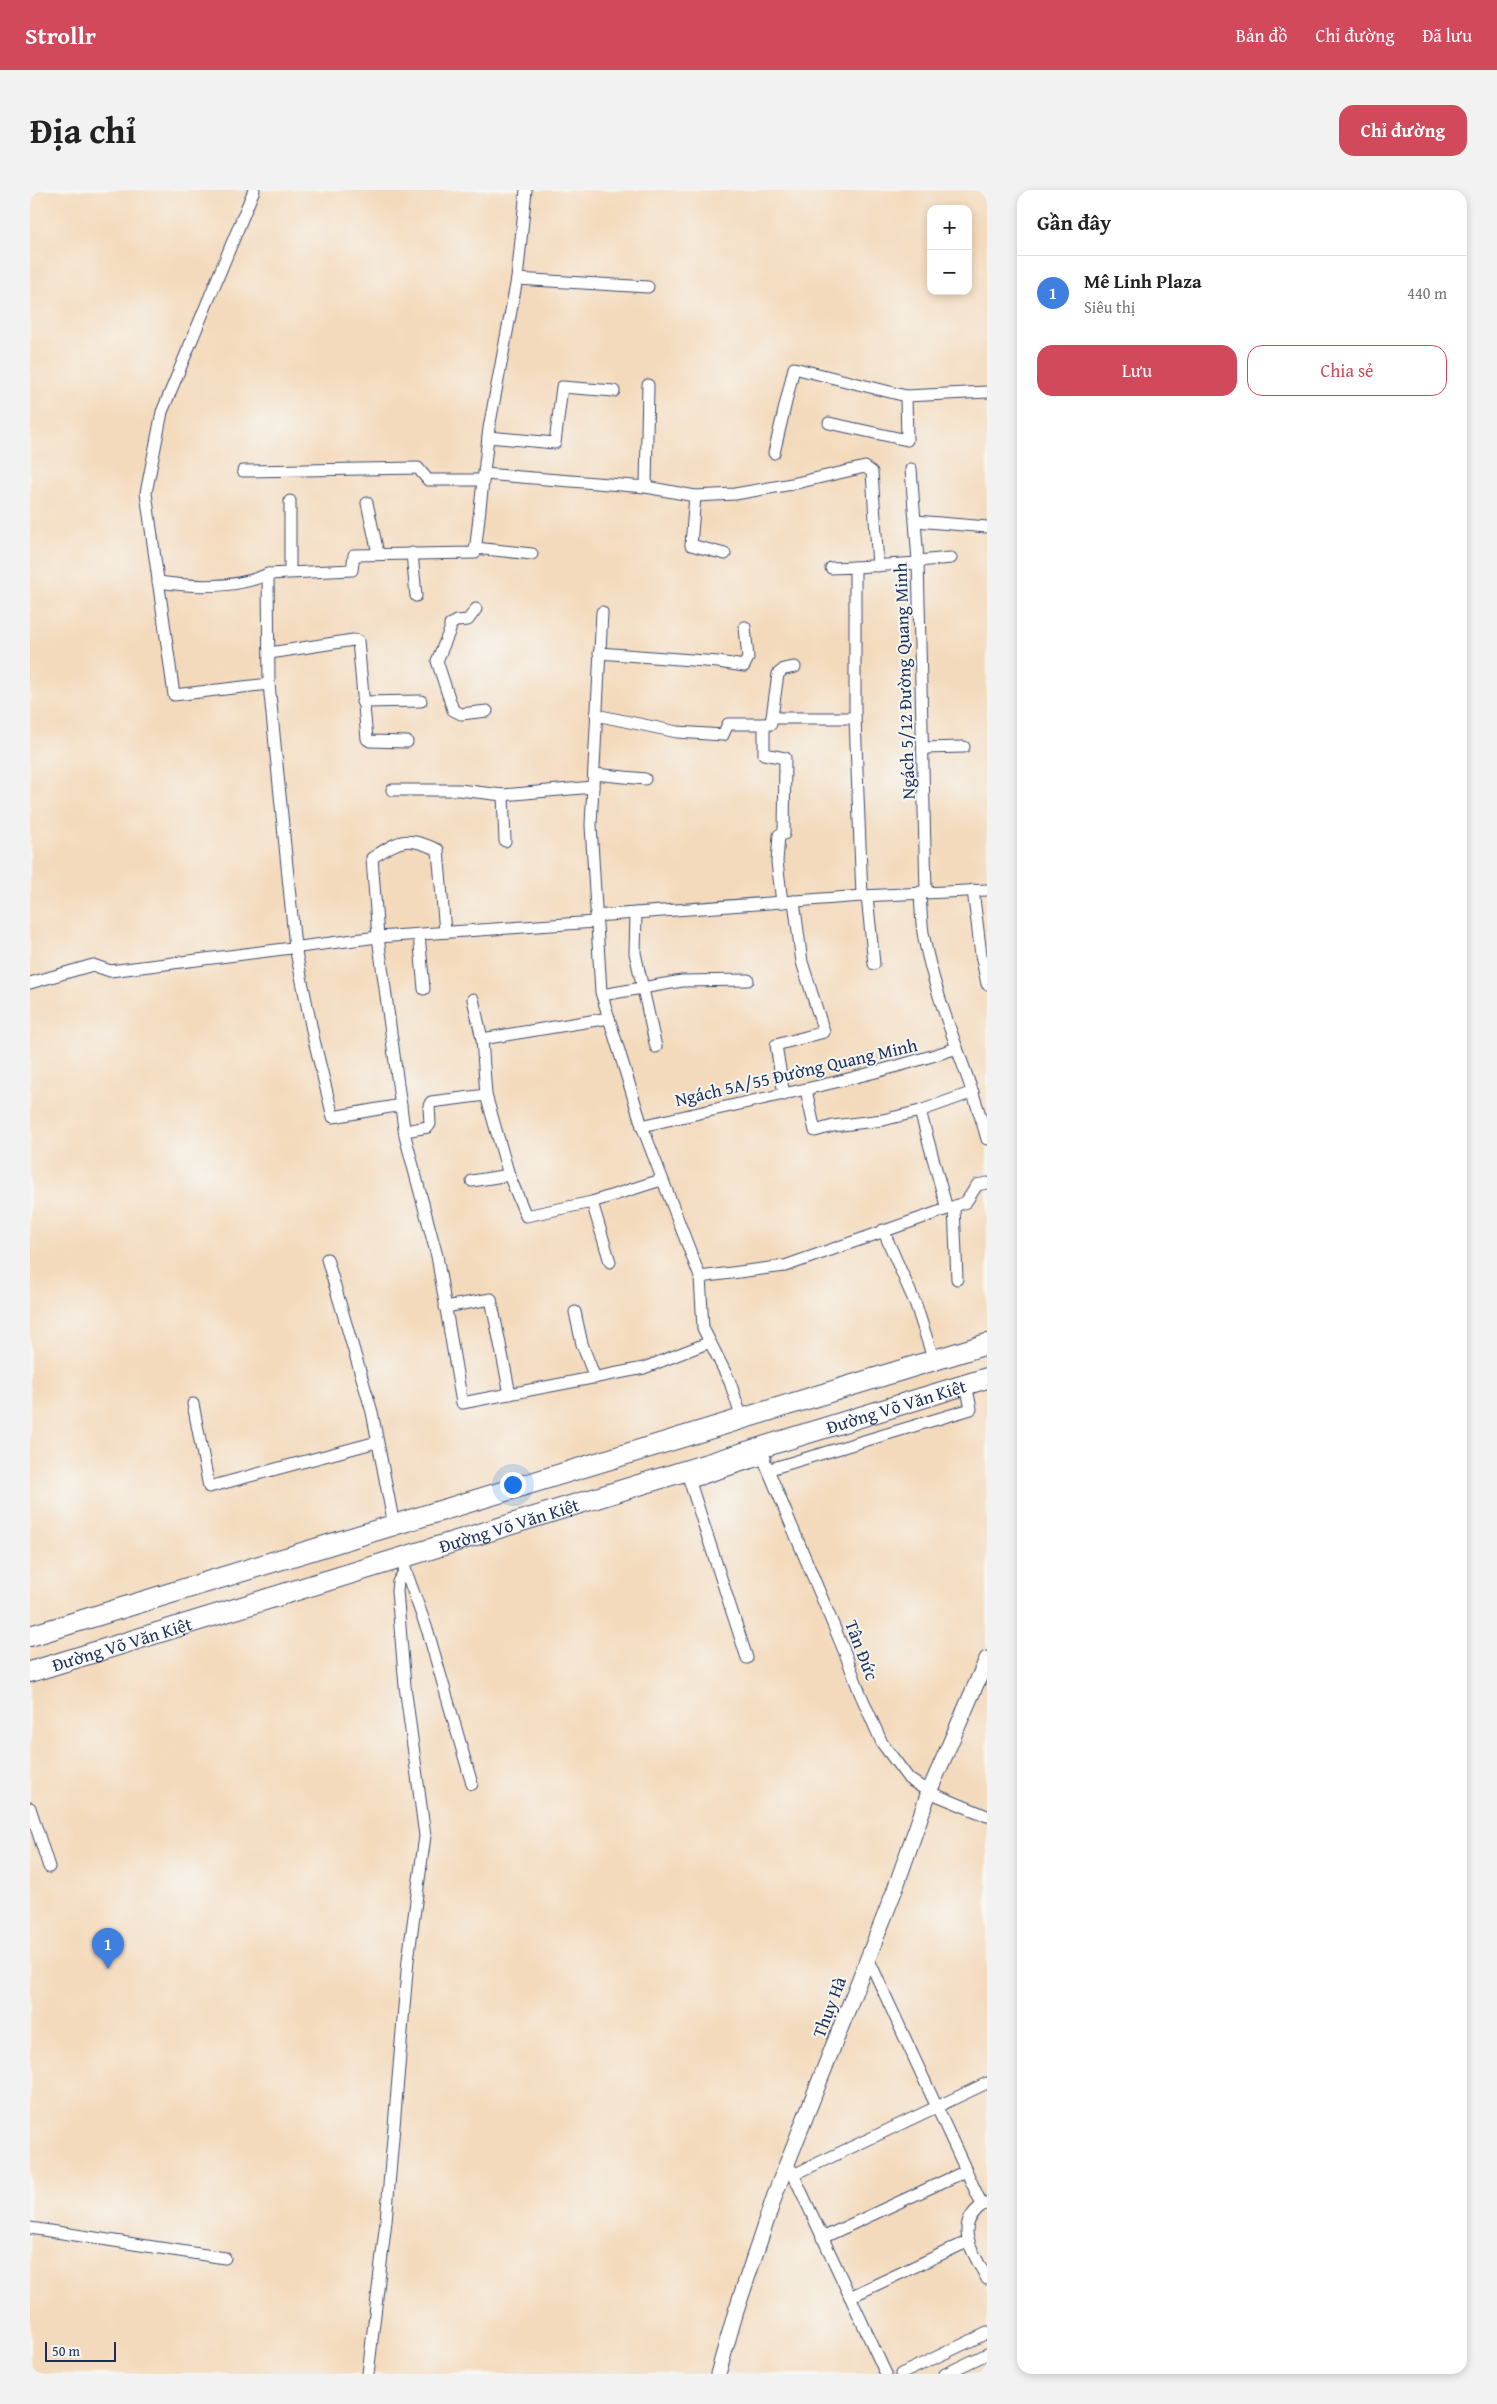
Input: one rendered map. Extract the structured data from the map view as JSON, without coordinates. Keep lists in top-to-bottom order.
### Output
{
  "streets": {
    "highway": ["Đường Võ Văn Kiệt"],
    "street": [
      "Ngách 5/12 Đường Quang Minh",
      "Ngách 5A/55 Đường Quang Minh",
      "Tân Đức",
      "Thụy Hà"
    ]
  },
  "crossings": [
    ["Ngách 5/12 Đường Quang Minh", "Ngách 5A/55 Đường Quang Minh"],
    ["Đường Võ Văn Kiệt", "Tân Đức"],
    ["Tân Đức", "Thụy Hà"]
  ],
  "scale_bar": "50 m",
  "page": {
    "header": "Strollr",
    "nav": ["Bản đồ", "Chỉ đường", "Đã lưu"],
    "title": "Địa chỉ",
    "buttons": [
      "Chỉ đường",
      ["Lưu", "Chia sẻ"]
    ],
    "heading": "Gần đây",
    "map_buttons": ["+", "−"],
    "list": [
      {
        "mark": "1",
        "name": "Mê Linh Plaza",
        "note": "Siêu thị",
        "value": "440 m"
      }
    ],
    "pins": "1",
    "scale": "50 m"
  }
}
